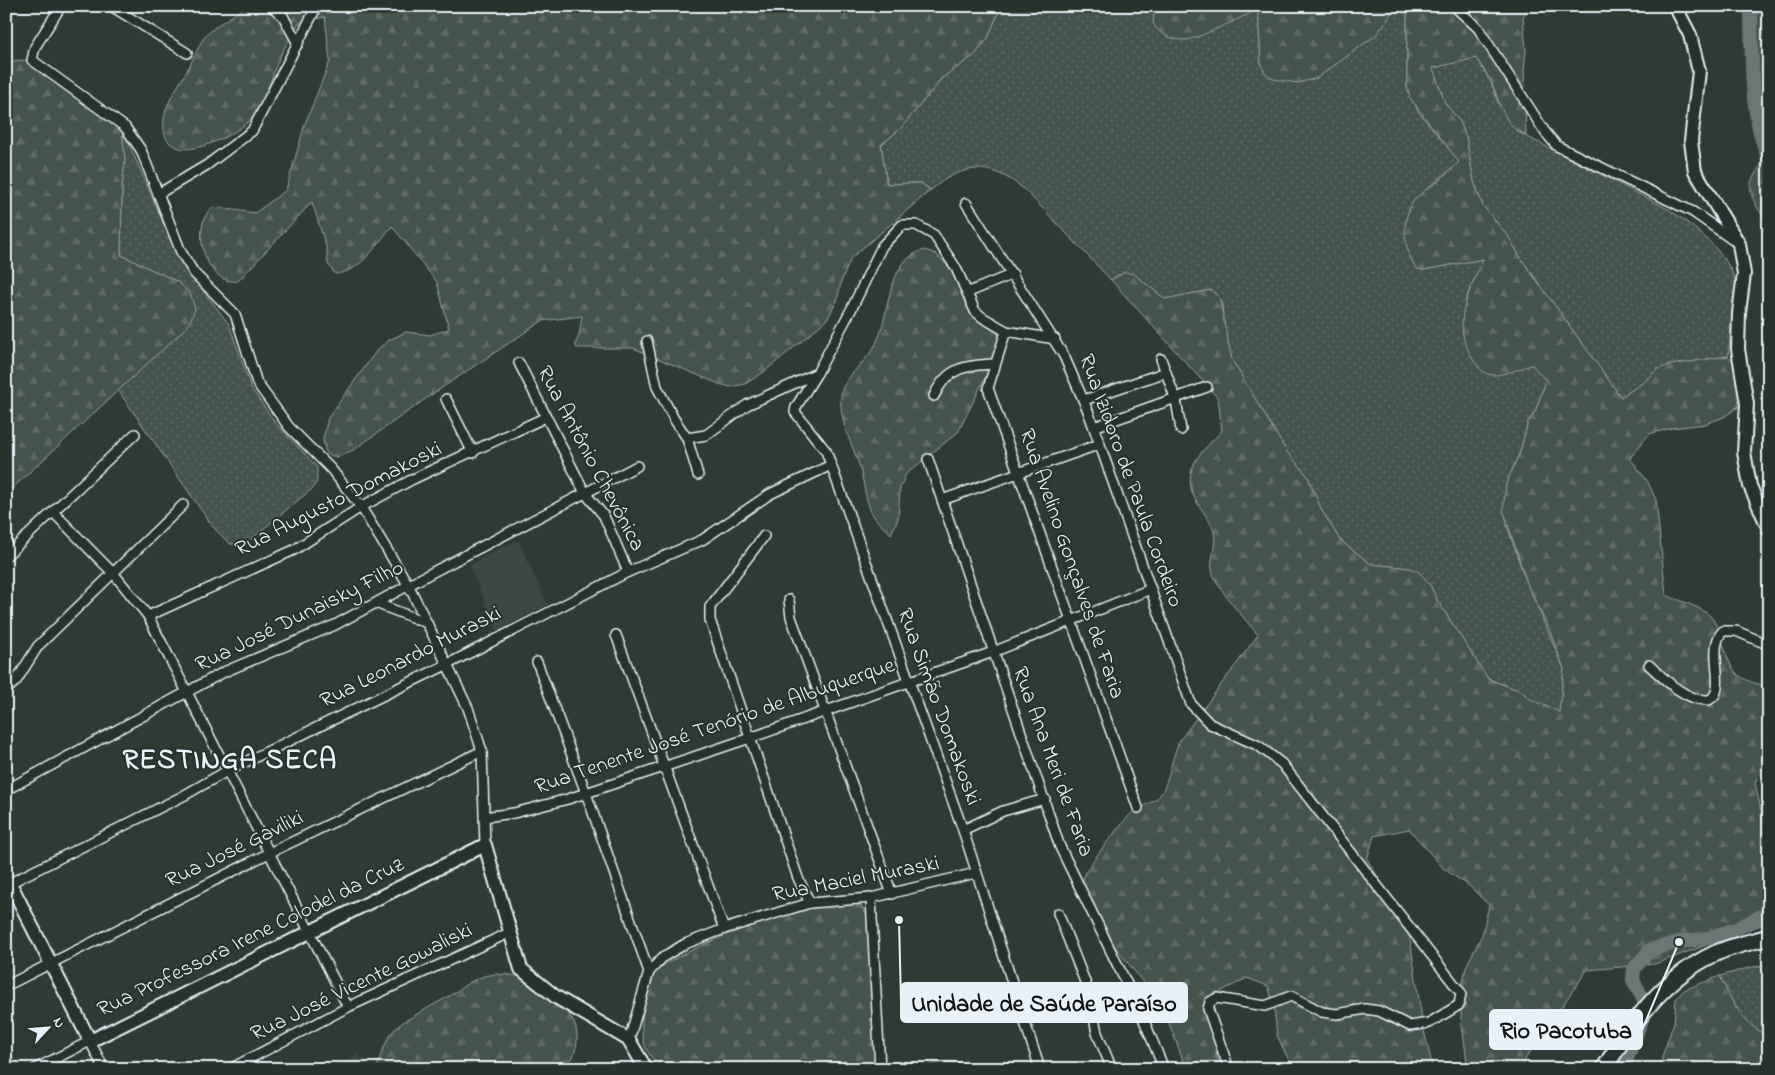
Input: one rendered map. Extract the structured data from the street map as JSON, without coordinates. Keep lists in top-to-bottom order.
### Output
{
  "streets": {
    "street": [
      "Rua Antônio Chevônica",
      "Rua Izidoro de Paula Cordeiro",
      "Rua Augusto Domakoski",
      "Rua Avelino Gonçalves de Faria",
      "Rua José Dunaisky Filho",
      "Rua Leonardo Muraski",
      "Rua Simão Domakoski",
      "Rua Tenente José Tenório de Albuquerque",
      "Rua Ana Meri de Faria",
      "Rua José Gaviliki",
      "Rua Maciel Muraski",
      "Rua Professora Irene Colodel da Cruz",
      "Rua José Vicente Gowaliski"
    ]
  },
  "crossings": [
    ["Rua Antônio Chevônica", "Rua Augusto Domakoski"],
    ["Rua Antônio Chevônica", "Rua José Dunaisky Filho"],
    ["Rua Antônio Chevônica", "Rua Leonardo Muraski"],
    ["Rua Izidoro de Paula Cordeiro", "Rua Tenente José Tenório de Albuquerque"],
    ["Rua Avelino Gonçalves de Faria", "Rua Tenente José Tenório de Albuquerque"],
    ["Rua Leonardo Muraski", "Rua Simão Domakoski"],
    ["Rua Simão Domakoski", "Rua Tenente José Tenório de Albuquerque"],
    ["Rua Simão Domakoski", "Rua Maciel Muraski"],
    ["Rua Tenente José Tenório de Albuquerque", "Rua Ana Meri de Faria"]
  ],
  "districts": ["RESTINGA SECA"],
  "places": ["Unidade de Saúde Paraíso", "Rio Pacotuba"],
  "north": "top right"
}
